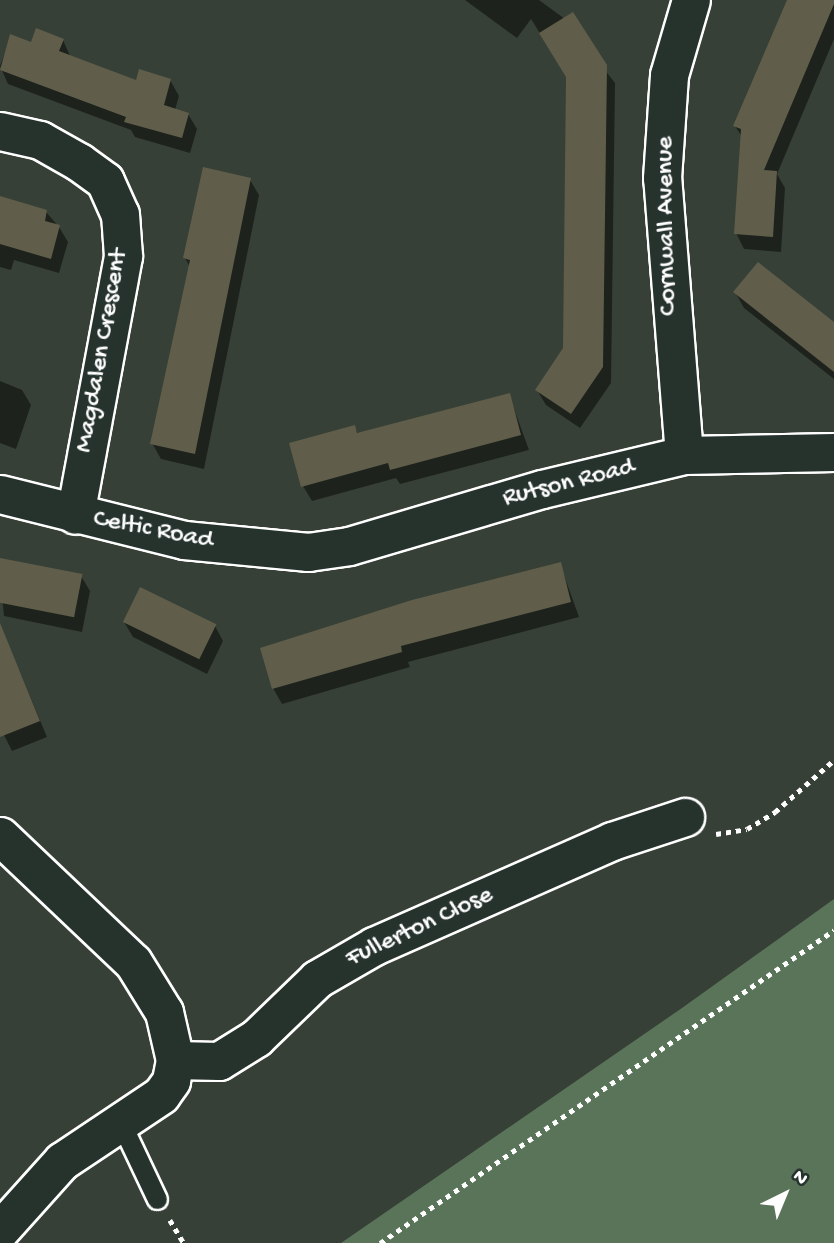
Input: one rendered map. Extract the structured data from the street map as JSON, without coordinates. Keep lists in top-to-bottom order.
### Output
{
  "streets": {
    "street": [
      "Cornwall Avenue",
      "Magdalen Crescent",
      "Rutson Road",
      "Celtic Road",
      "Fullerton Close"
    ]
  },
  "crossings": [
    ["Cornwall Avenue", "Rutson Road"],
    ["Magdalen Crescent", "Celtic Road"],
    ["Rutson Road", "Celtic Road"]
  ],
  "north": "top right"
}
